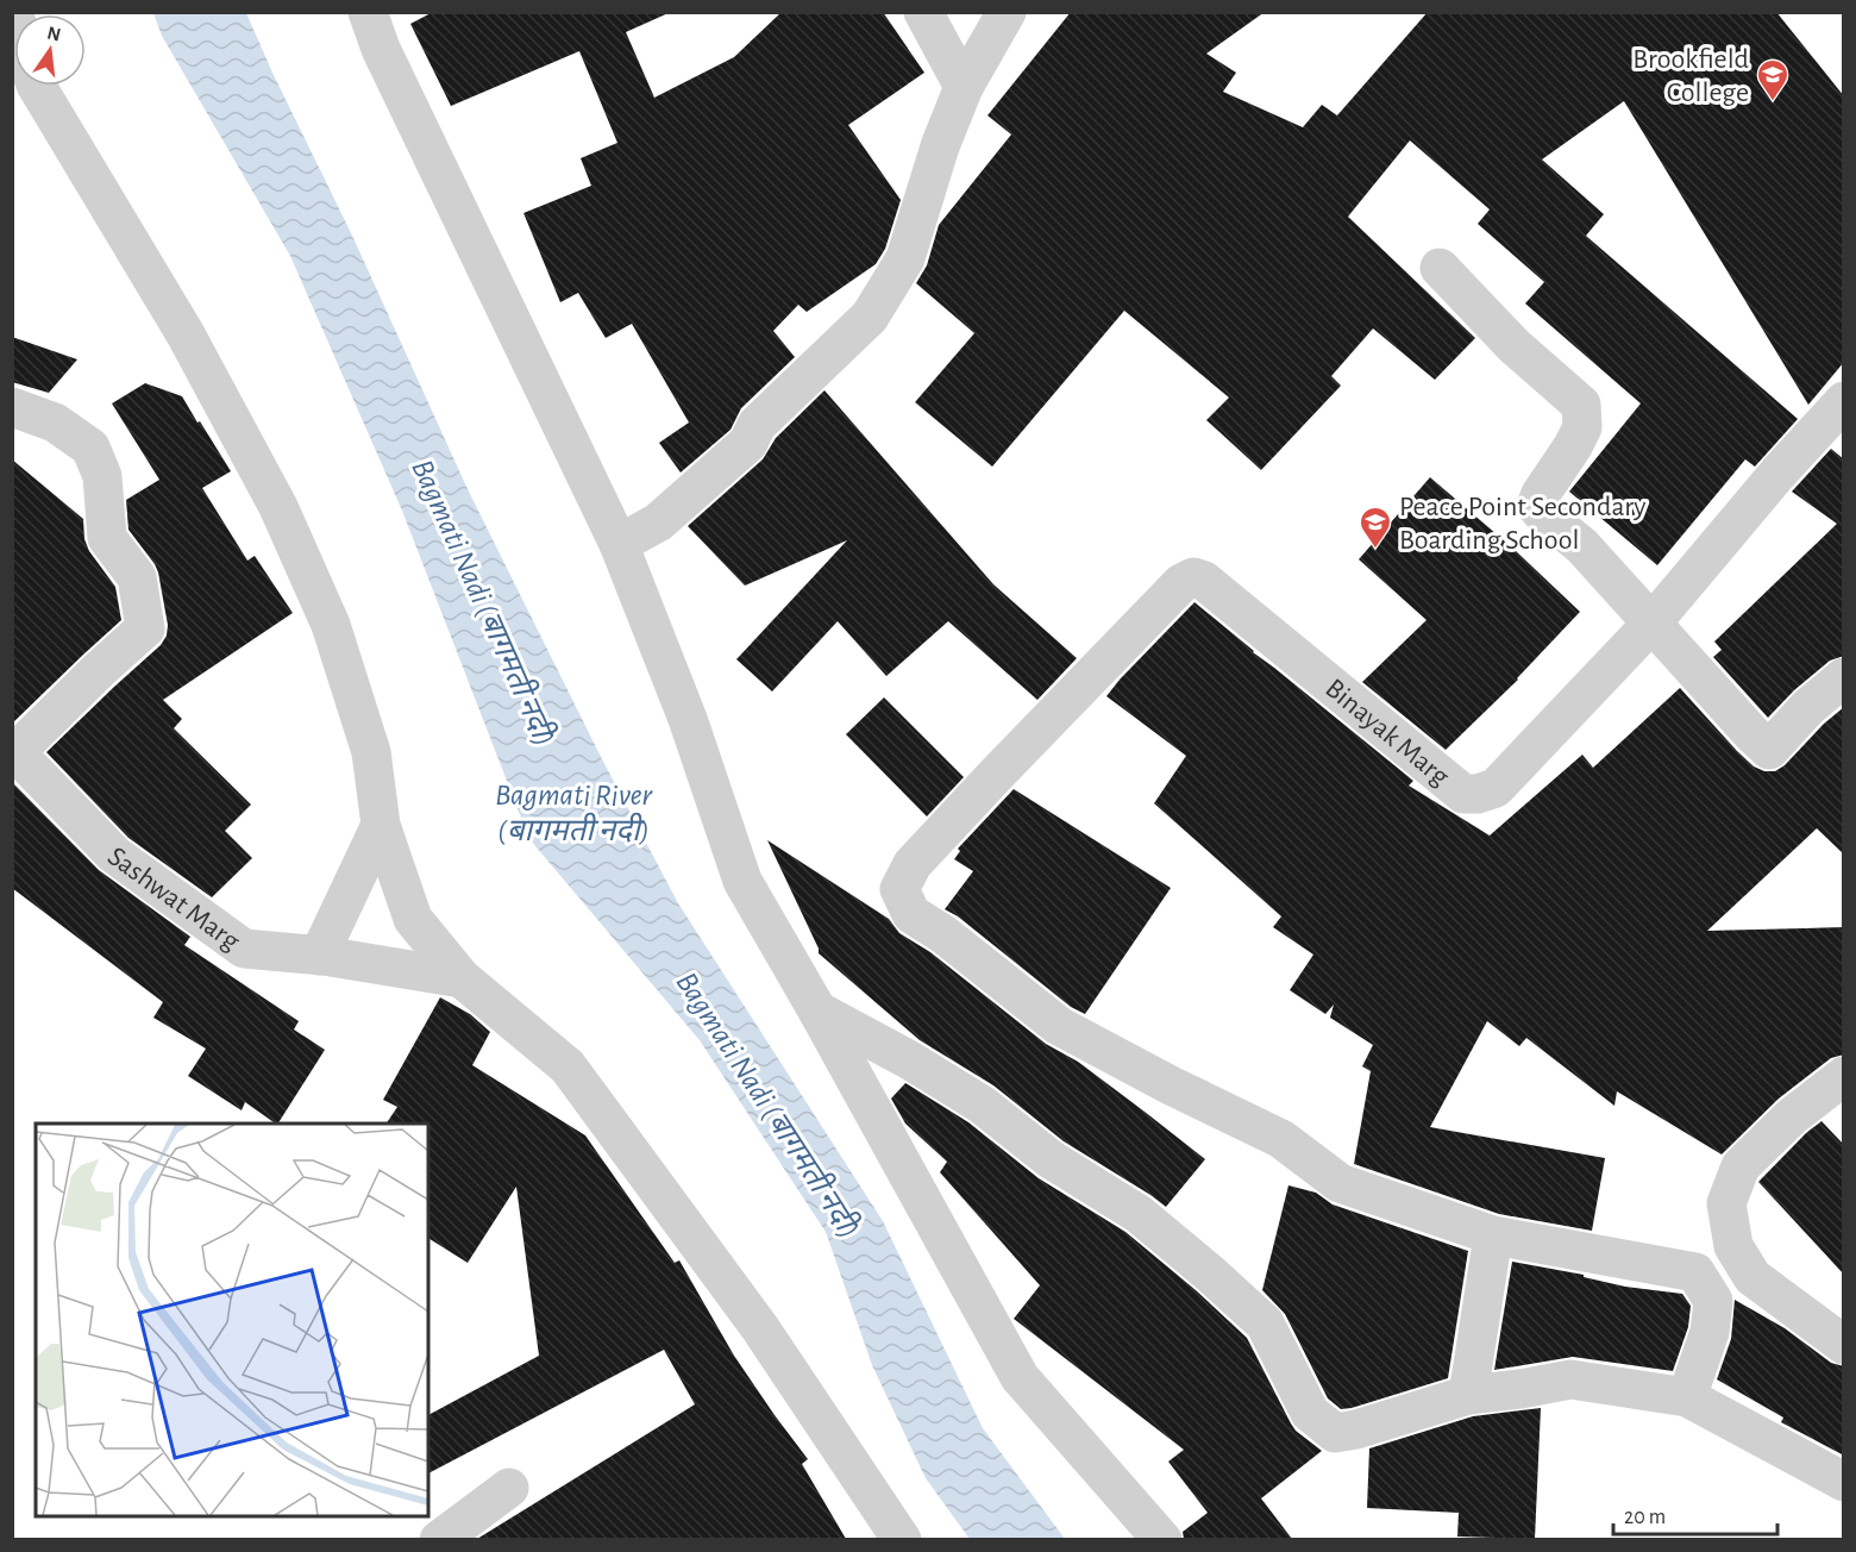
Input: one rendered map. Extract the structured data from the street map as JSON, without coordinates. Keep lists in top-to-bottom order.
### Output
{
  "streets": {
    "street": ["Binayak Marg", "Sashwat Marg"]
  },
  "water": ["Bagmati Nadi (बागमती नदी)", "Bagmati River (बागमती नदी)"],
  "places": {
    "school or university": ["Brookfield College", "Peace Point Secondary Boarding School"]
  },
  "scale_bar": "20 m",
  "north": "top"
}
